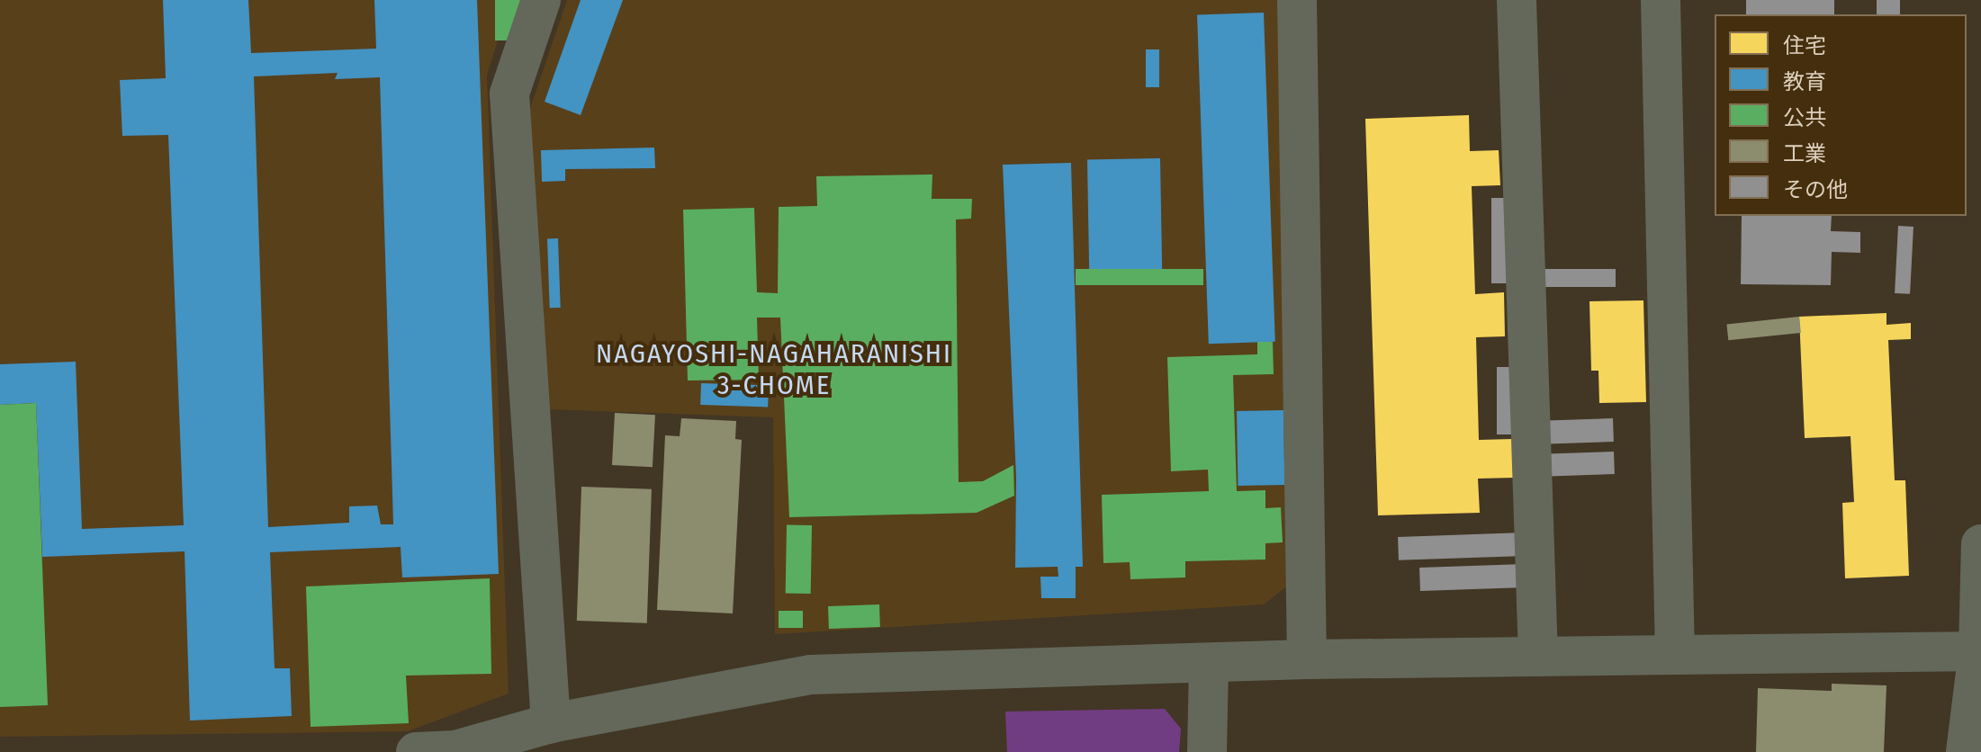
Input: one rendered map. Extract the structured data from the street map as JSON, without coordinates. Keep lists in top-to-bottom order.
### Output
{
  "districts": ["NAGAYOSHI-NAGAHARANISHI 3-CHOME"],
  "legend": [
    "住宅",
    "教育",
    "公共",
    "工業",
    "その他"
  ]
}
